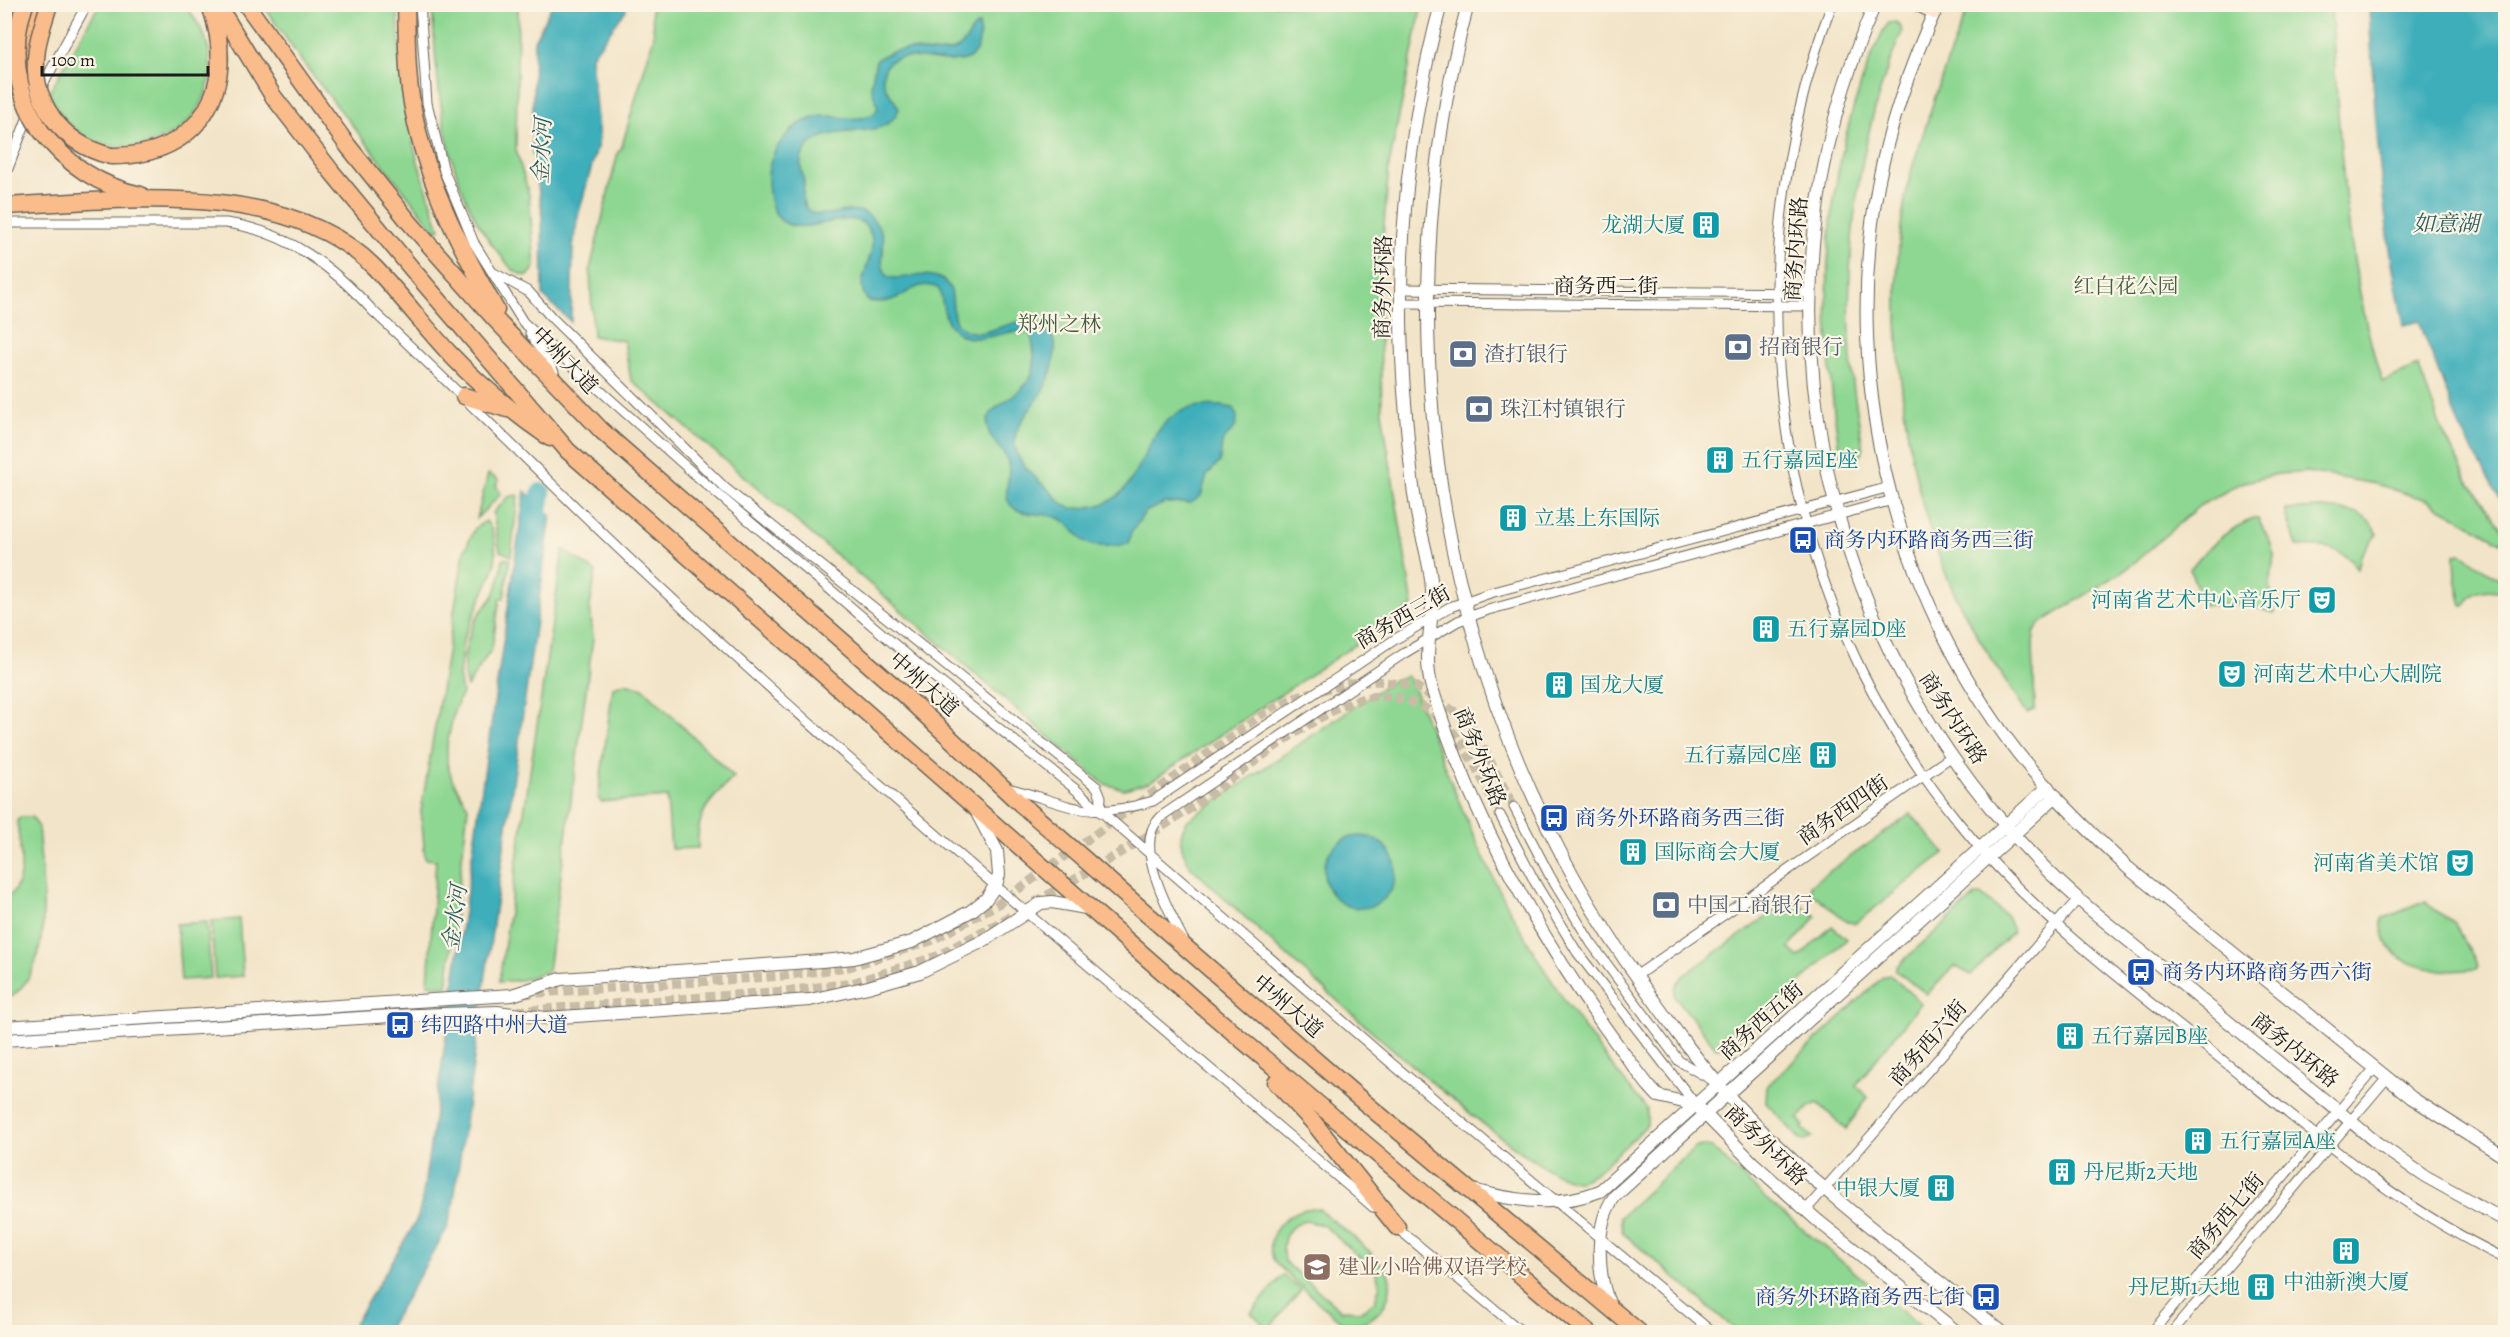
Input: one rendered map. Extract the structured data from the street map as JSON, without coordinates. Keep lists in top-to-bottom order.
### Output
{
  "streets": {
    "highway": ["中州大道"],
    "street": [
      "商务内环路",
      "商务西二街",
      "商务外环路",
      "商务西三街",
      "商务西四街",
      "商务西五街",
      "商务西六街",
      "商务西七街"
    ]
  },
  "crossings": [
    ["商务内环路", "商务西二街"],
    ["商务内环路", "商务西三街"],
    ["商务内环路", "商务西四街"],
    ["商务内环路", "商务西五街"],
    ["商务内环路", "商务西六街"],
    ["商务内环路", "商务西七街"],
    ["商务西二街", "商务外环路"],
    ["商务外环路", "商务西三街"],
    ["商务外环路", "商务西四街"],
    ["商务外环路", "商务西五街"],
    ["商务外环路", "商务西六街"],
    ["中州大道", "商务西三街"],
    ["中州大道", "商务西五街"]
  ],
  "water": ["金水河", "如意湖"],
  "parks": ["红白花公园", "郑州之林"],
  "places": {
    "building": [
      "龙湖大厦",
      "五行嘉园E座",
      "立基上东国际",
      "五行嘉园D座",
      "国龙大厦",
      "五行嘉园C座",
      "国际商会大厦",
      "五行嘉园B座",
      "五行嘉园A座",
      "丹尼斯2天地",
      "中银大厦",
      "中油新澳大厦",
      "丹尼斯1天地"
    ],
    "bank": [
      "招商银行",
      "渣打银行",
      "珠江村镇银行",
      "中国工商银行"
    ],
    "bus stop": [
      "商务内环路商务西三街",
      "商务外环路商务西三街",
      "商务内环路商务西六街",
      "纬四路中州大道",
      "商务外环路商务西七街"
    ],
    "theatre": ["河南省艺术中心音乐厅", "河南艺术中心大剧院", "河南省美术馆"],
    "school or university": ["建业小哈佛双语学校"]
  },
  "scale_bar": "100 m"
}
